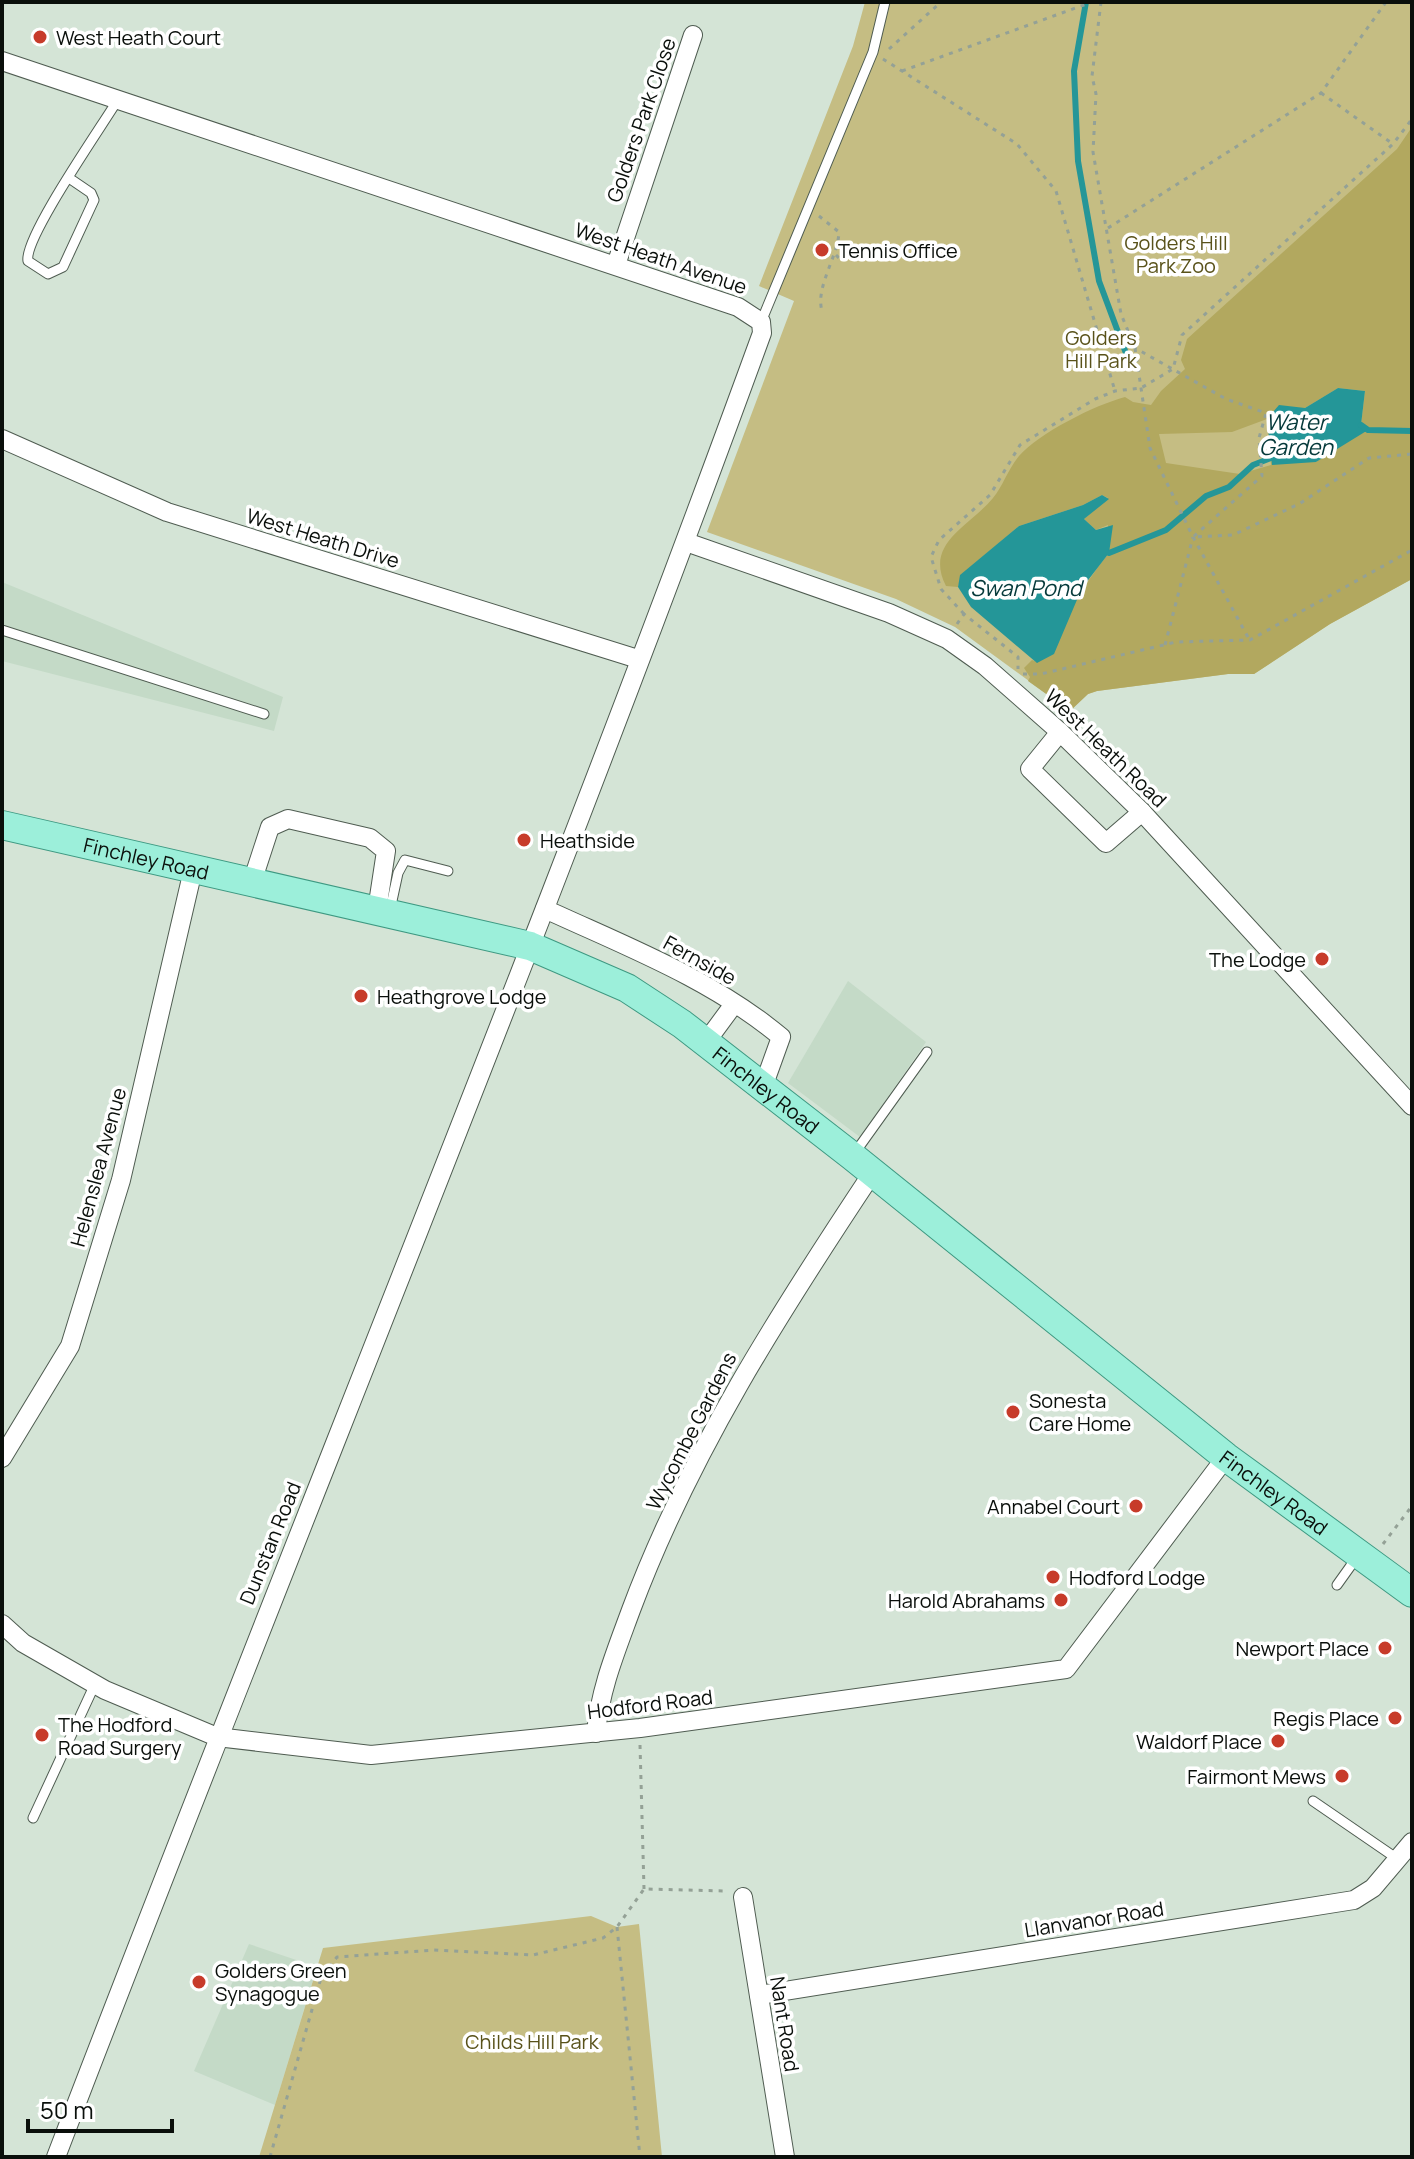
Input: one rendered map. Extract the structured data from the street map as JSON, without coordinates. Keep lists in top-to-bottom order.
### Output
{
  "streets": {
    "main road": ["Finchley Road"],
    "street": [
      "Golders Park Close",
      "West Heath Avenue",
      "West Heath Drive",
      "West Heath Road",
      "Fernside",
      "Helenslea Avenue",
      "Wycombe Gardens",
      "Dunstan Road",
      "Hodford Road",
      "Llanvanor Road",
      "Nant Road"
    ]
  },
  "crossings": [
    ["Golders Park Close", "West Heath Avenue"],
    ["West Heath Avenue", "West Heath Drive"],
    ["West Heath Avenue", "West Heath Road"],
    ["West Heath Avenue", "Finchley Road"],
    ["West Heath Avenue", "Fernside"],
    ["West Heath Avenue", "Dunstan Road"],
    ["Finchley Road", "Fernside"],
    ["Finchley Road", "Helenslea Avenue"],
    ["Finchley Road", "Wycombe Gardens"],
    ["Finchley Road", "Dunstan Road"],
    ["Finchley Road", "Hodford Road"],
    ["Wycombe Gardens", "Hodford Road"],
    ["Dunstan Road", "Hodford Road"],
    ["Llanvanor Road", "Nant Road"]
  ],
  "water": ["Water Garden", "Swan Pond"],
  "parks": ["Golders Hill Park Zoo", "Golders Hill Park", "Childs Hill Park"],
  "places": [
    "West Heath Court",
    "Tennis Office",
    "Heathside",
    "The Lodge",
    "Heathgrove Lodge",
    "Sonesta Care Home",
    "Annabel Court",
    "Hodford Lodge",
    "Harold Abrahams",
    "Newport Place",
    "Regis Place",
    "The Hodford Road Surgery",
    "Waldorf Place",
    "Fairmont Mews",
    "Golders Green Synagogue"
  ],
  "scale_bar": "50 m"
}
